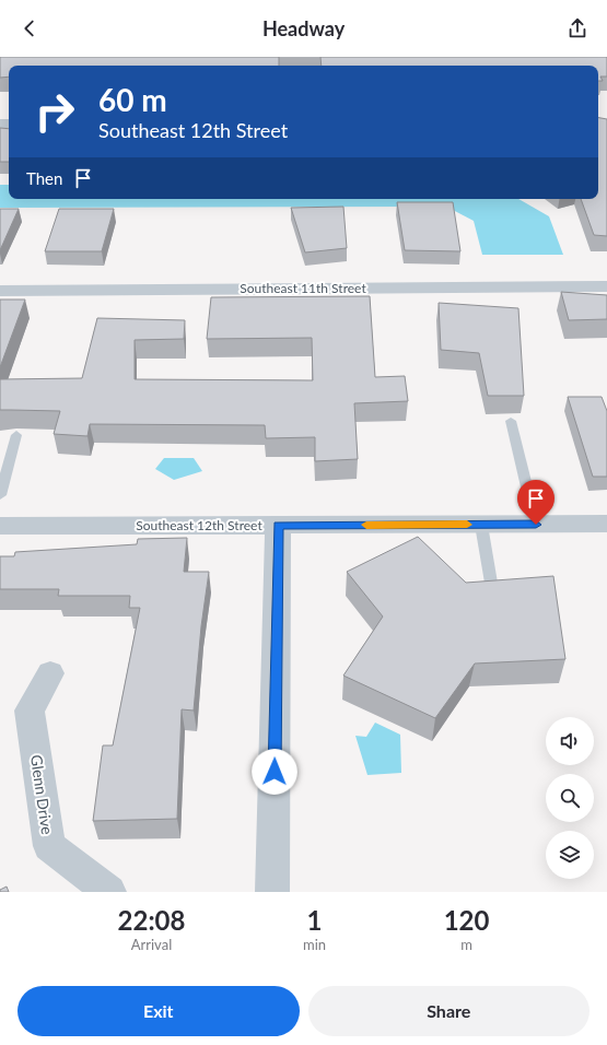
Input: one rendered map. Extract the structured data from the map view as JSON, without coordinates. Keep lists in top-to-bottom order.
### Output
{
  "streets": {
    "street": ["Southeast 11th Street", "Southeast 12th Street", "Glenn Drive"]
  },
  "page": {
    "header": "Headway",
    "turn": ["60 m", "Southeast 12th Street"],
    "then": "Then",
    "eta": [
      "22:08",
      "Arrival",
      "1",
      "min",
      "120",
      "m"
    ],
    "buttons": ["Exit", "Share"]
  }
}
